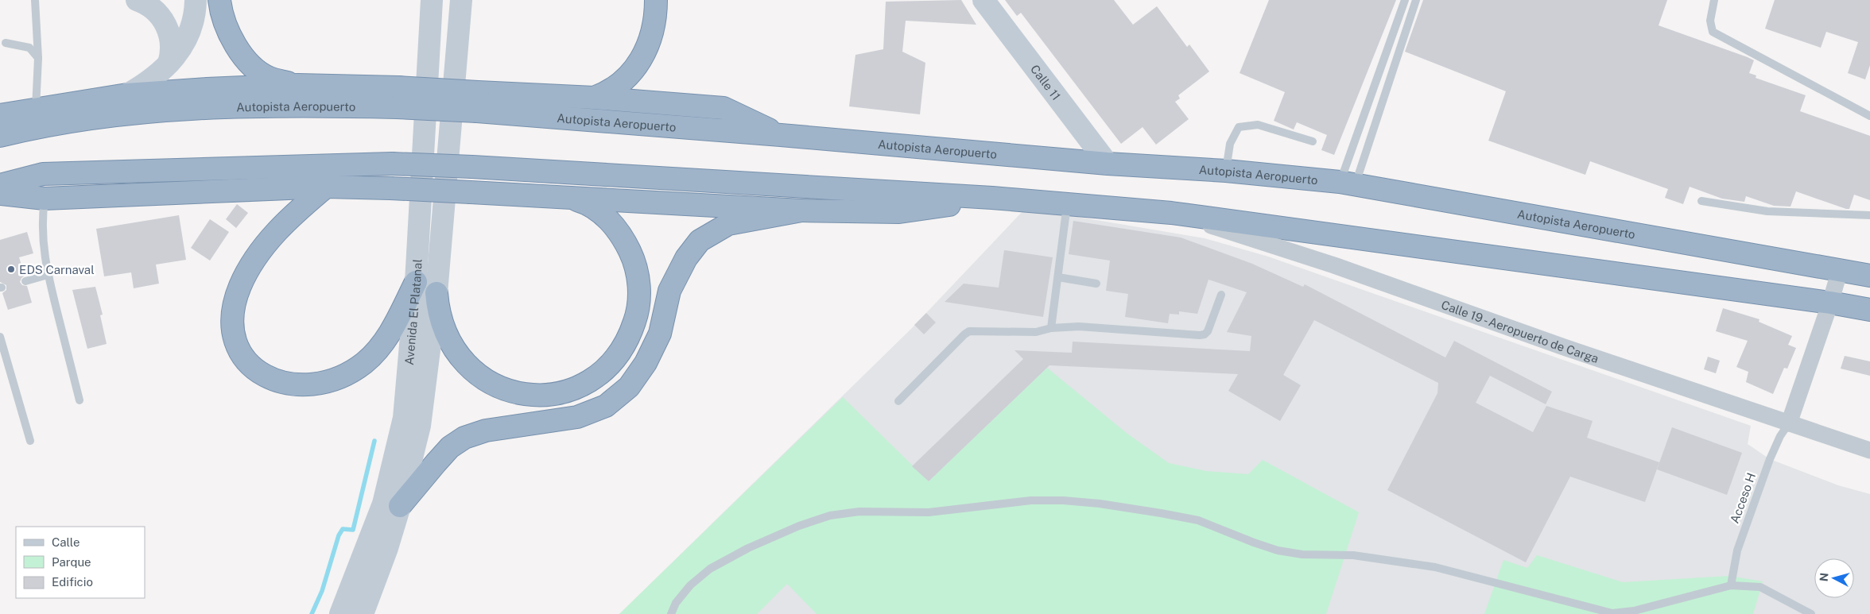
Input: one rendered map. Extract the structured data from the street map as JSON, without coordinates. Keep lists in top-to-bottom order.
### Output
{
  "streets": {
    "highway": ["Autopista Aeropuerto"],
    "main road": ["Calle 11", "Avenida El Platanal"],
    "street": ["Calle 19 - Aeropuerto de Carga"],
    "lane": ["Acceso H"]
  },
  "crossings": [
    ["Calle 11", "Autopista Aeropuerto"],
    ["Calle 19 - Aeropuerto de Carga", "Acceso H"]
  ],
  "places": ["EDS Carnaval"],
  "legend": ["Calle", "Parque", "Edificio"],
  "north": "left"
}
